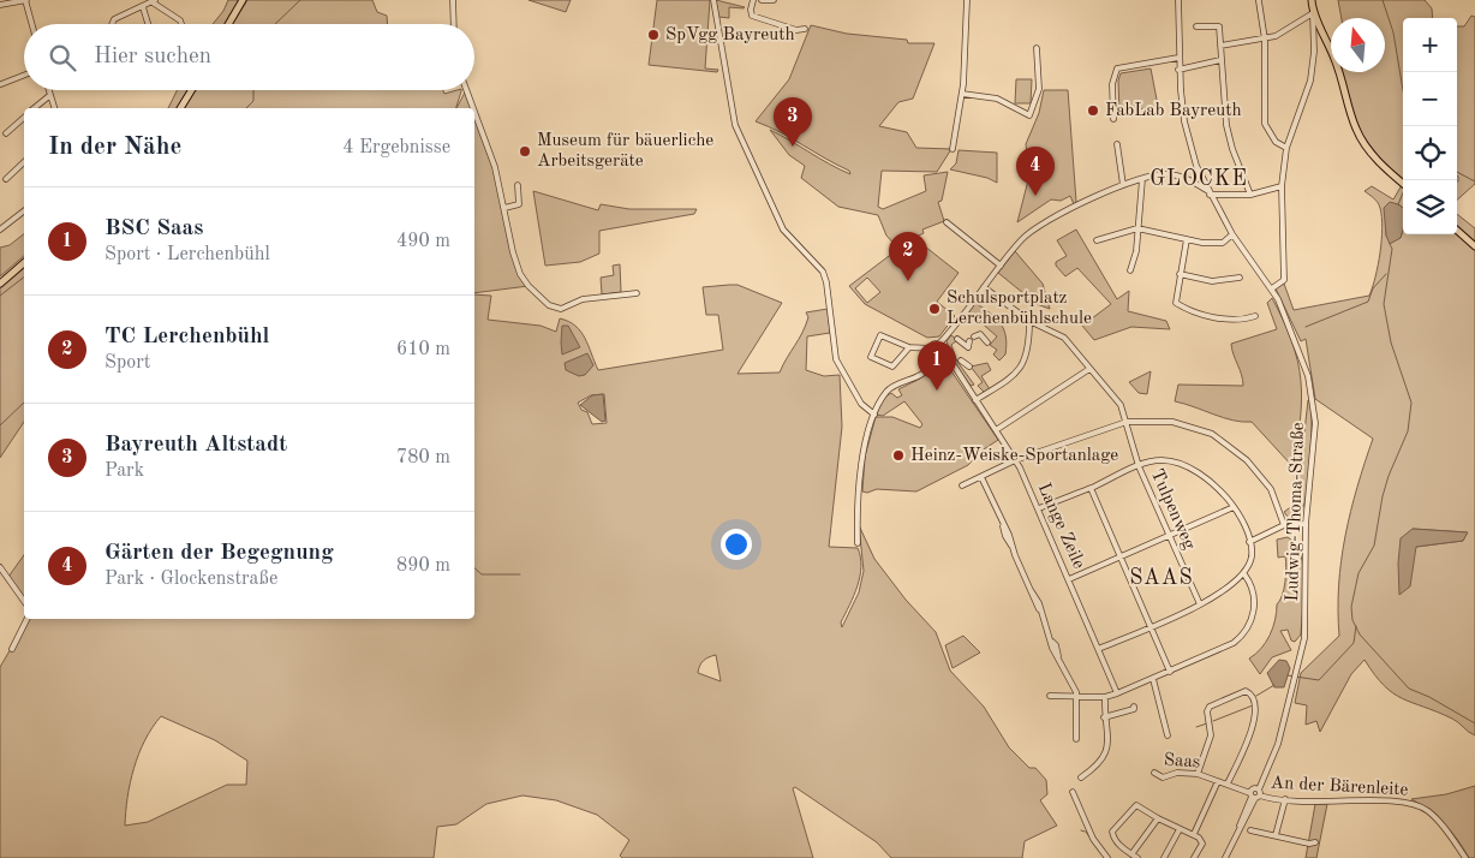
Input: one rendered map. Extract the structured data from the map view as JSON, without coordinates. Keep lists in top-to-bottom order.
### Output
{
  "streets": {
    "street": [
      "Tulpenweg",
      "Ludwig-Thoma-Straße",
      "Lange Zeile",
      "Saas",
      "An der Bärenleite"
    ]
  },
  "crossings": [
    ["Ludwig-Thoma-Straße", "Saas"],
    ["Ludwig-Thoma-Straße", "An der Bärenleite"],
    ["Saas", "An der Bärenleite"]
  ],
  "districts": ["GLOCKE", "SAAS"],
  "places": [
    "SpVgg Bayreuth",
    "FabLab Bayreuth",
    "Museum für bäuerliche Arbeitsgeräte",
    "Schulsportplatz Lerchenbühlschule",
    "Heinz-Weiske-Sportanlage"
  ],
  "north": "top",
  "page": {
    "map_buttons": ["+", "−"],
    "search": "Hier suchen",
    "pins": [
      "3",
      "4",
      "2",
      "1"
    ],
    "heading": ["In der Nähe", "4 Ergebnisse"],
    "list": [
      {
        "mark": "1",
        "name": "BSC Saas",
        "note": "Sport · Lerchenbühl",
        "value": "490 m"
      },
      {
        "mark": "2",
        "name": "TC Lerchenbühl",
        "note": "Sport",
        "value": "610 m"
      },
      {
        "mark": "3",
        "name": "Bayreuth Altstadt",
        "note": "Park",
        "value": "780 m"
      },
      {
        "mark": "4",
        "name": "Gärten der Begegnung",
        "note": "Park · Glockenstraße",
        "value": "890 m"
      }
    ]
  }
}
